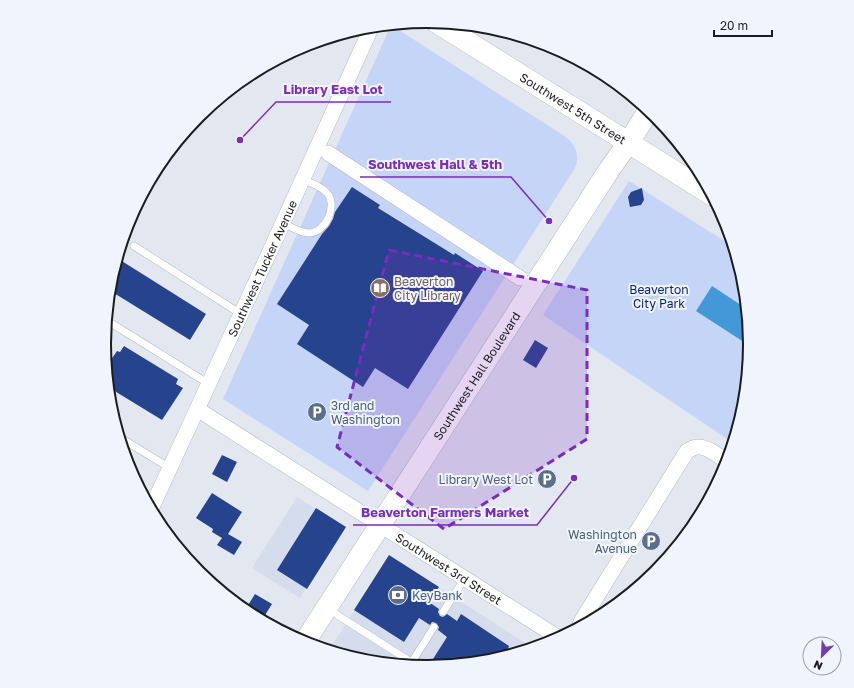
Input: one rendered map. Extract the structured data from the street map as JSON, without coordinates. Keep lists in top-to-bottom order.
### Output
{
  "streets": {
    "main road": ["Southwest 5th Street", "Southwest Hall Boulevard"],
    "street": ["Southwest Tucker Avenue", "Southwest 3rd Street"]
  },
  "crossings": [
    ["Southwest 5th Street", "Southwest Hall Boulevard"],
    ["Southwest Tucker Avenue", "Southwest 3rd Street"],
    ["Southwest Hall Boulevard", "Southwest 3rd Street"]
  ],
  "parks": ["Beaverton City Park"],
  "places": {
    "other": ["Library East Lot", "Southwest Hall & 5th", "Beaverton Farmers Market"],
    "library": ["Beaverton City Library"],
    "parking": ["3rd and Washington", "Library West Lot", "Washington Avenue"],
    "bank": ["KeyBank"]
  },
  "scale_bar": "20 m",
  "north": "bottom left"
}
